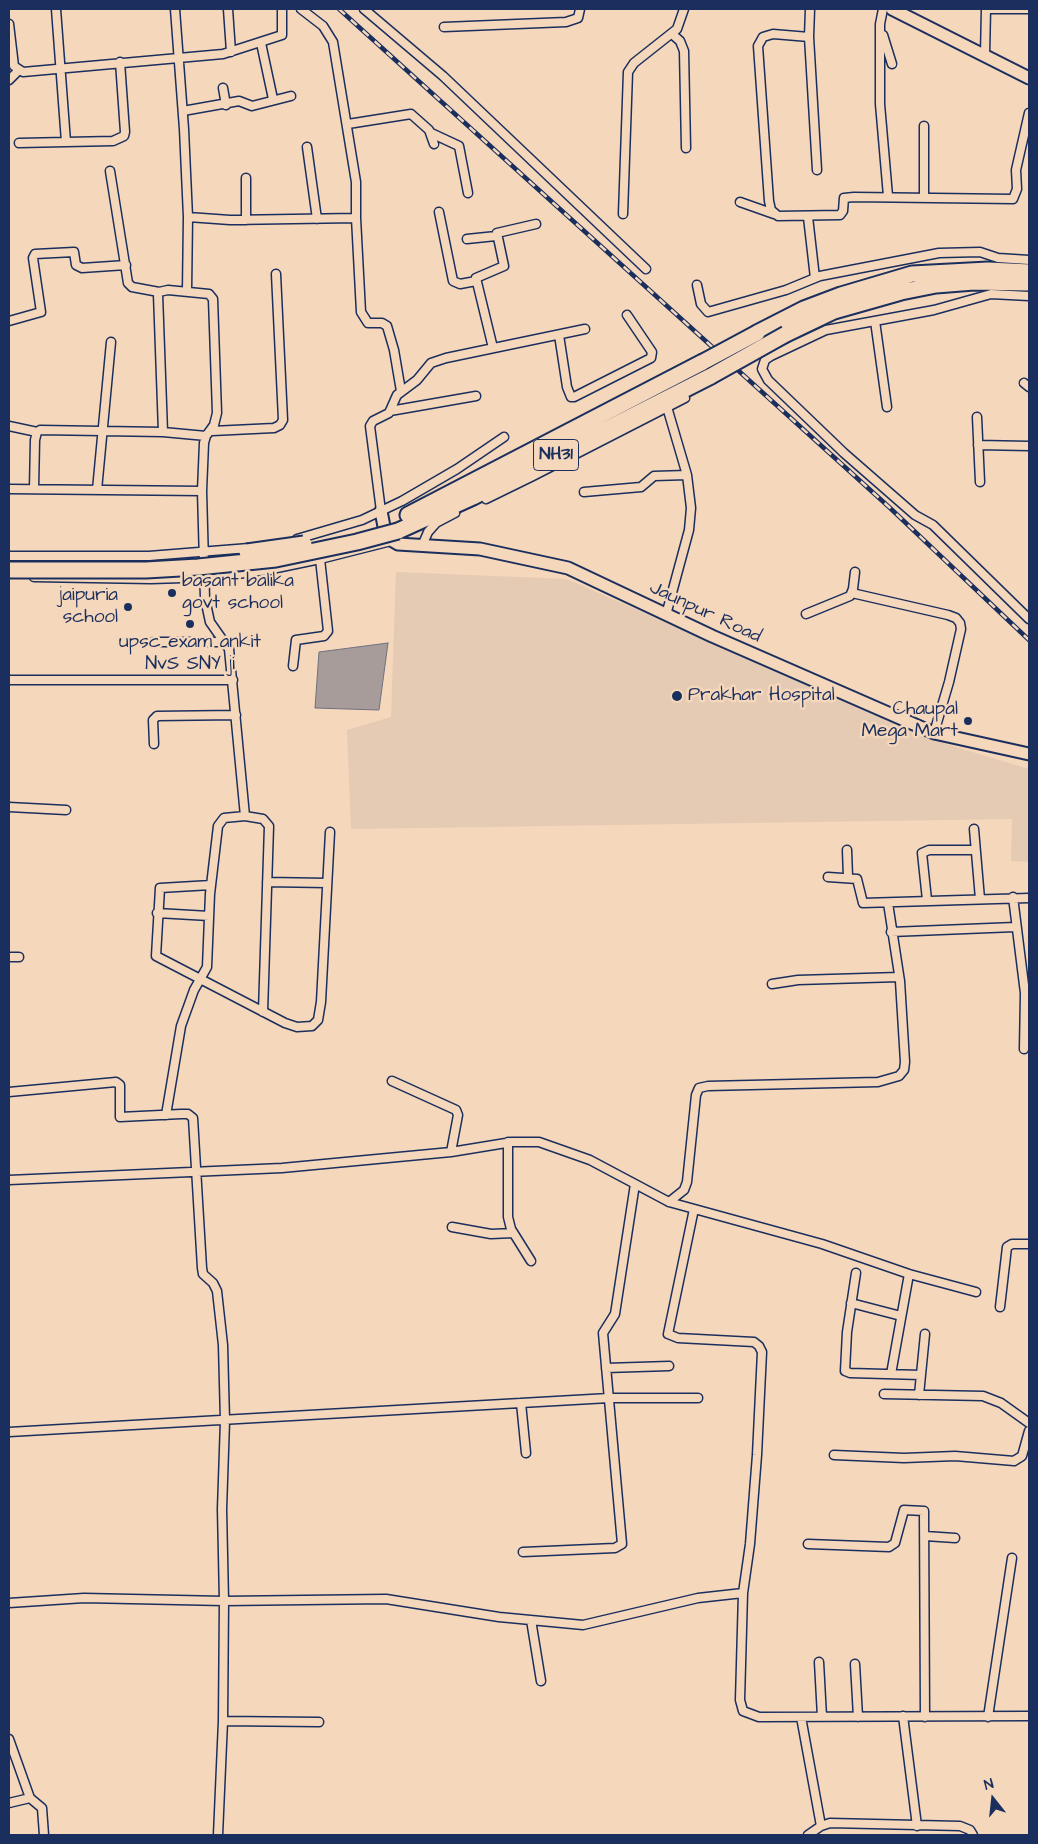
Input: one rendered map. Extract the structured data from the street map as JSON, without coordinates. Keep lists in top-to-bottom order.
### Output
{
  "streets": {
    "highway": ["NH31"],
    "street": ["Jaunpur Road"]
  },
  "crossings": [
    ["NH31", "Jaunpur Road"]
  ],
  "places": [
    "basant balika govt school",
    "jaipuria school",
    "upsc exam ankit NvS SNY ji",
    "Prakhar Hospital",
    "Chaupal Mega Mart"
  ],
  "north": "top"
}
